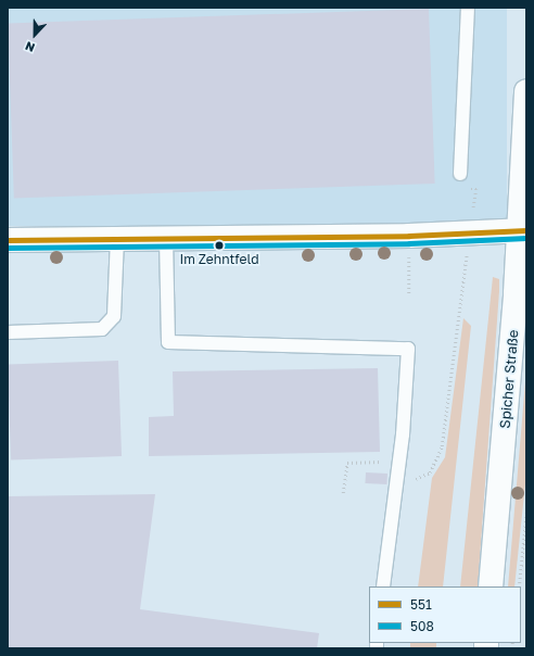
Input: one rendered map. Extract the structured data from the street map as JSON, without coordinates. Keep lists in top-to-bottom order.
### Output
{
  "streets": {
    "street": ["Spicher Straße"]
  },
  "places": ["Im Zehntfeld"],
  "lines": ["transit line 551", "transit line 508"],
  "legend": ["551", "508"],
  "north": "bottom"
}
